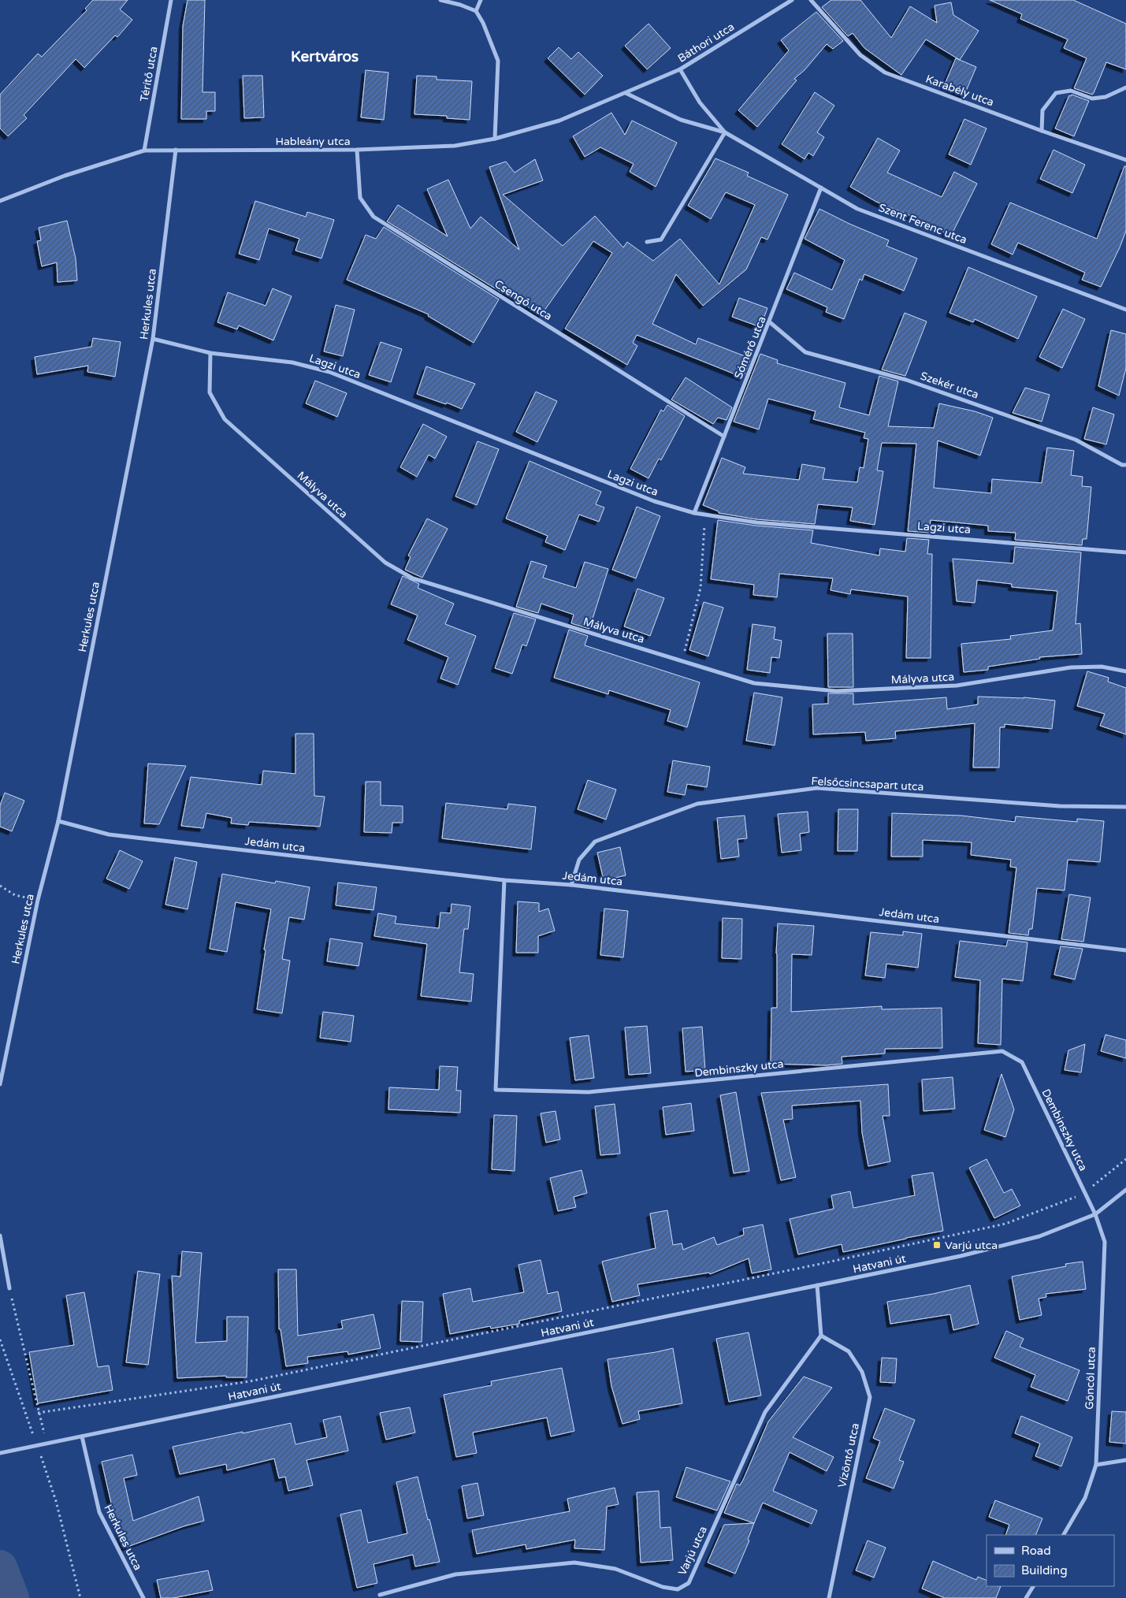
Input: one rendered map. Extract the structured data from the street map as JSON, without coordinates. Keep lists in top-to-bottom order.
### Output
{
  "streets": {
    "street": [
      "Báthori utca",
      "Térítő utca",
      "Karabély utca",
      "Hableány utca",
      "Szent Ferenc utca",
      "Csengő utca",
      "Herkules utca",
      "Sómérő utca",
      "Lagzi utca",
      "Szekér utca",
      "Mályva utca",
      "Felsőcsincsapart utca",
      "Jedám utca",
      "Dembinszky utca",
      "Hatvani út",
      "Göncöl utca",
      "Vízöntő utca",
      "Varjú utca"
    ]
  },
  "crossings": [
    ["Báthori utca", "Hableány utca"],
    ["Báthori utca", "Szent Ferenc utca"],
    ["Térítő utca", "Hableány utca"],
    ["Hableány utca", "Szent Ferenc utca"],
    ["Hableány utca", "Csengő utca"],
    ["Hableány utca", "Herkules utca"],
    ["Szent Ferenc utca", "Sómérő utca"],
    ["Csengő utca", "Sómérő utca"],
    ["Herkules utca", "Lagzi utca"],
    ["Herkules utca", "Jedám utca"],
    ["Herkules utca", "Hatvani út"],
    ["Sómérő utca", "Lagzi utca"],
    ["Sómérő utca", "Szekér utca"],
    ["Lagzi utca", "Mályva utca"],
    ["Felsőcsincsapart utca", "Jedám utca"],
    ["Jedám utca", "Dembinszky utca"],
    ["Dembinszky utca", "Hatvani út"],
    ["Dembinszky utca", "Göncöl utca"],
    ["Hatvani út", "Göncöl utca"],
    ["Vízöntő utca", "Varjú utca"]
  ],
  "districts": ["Kertváros"],
  "places": {
    "transit": ["Varjú utca"]
  },
  "legend": ["Road", "Building"]
}
